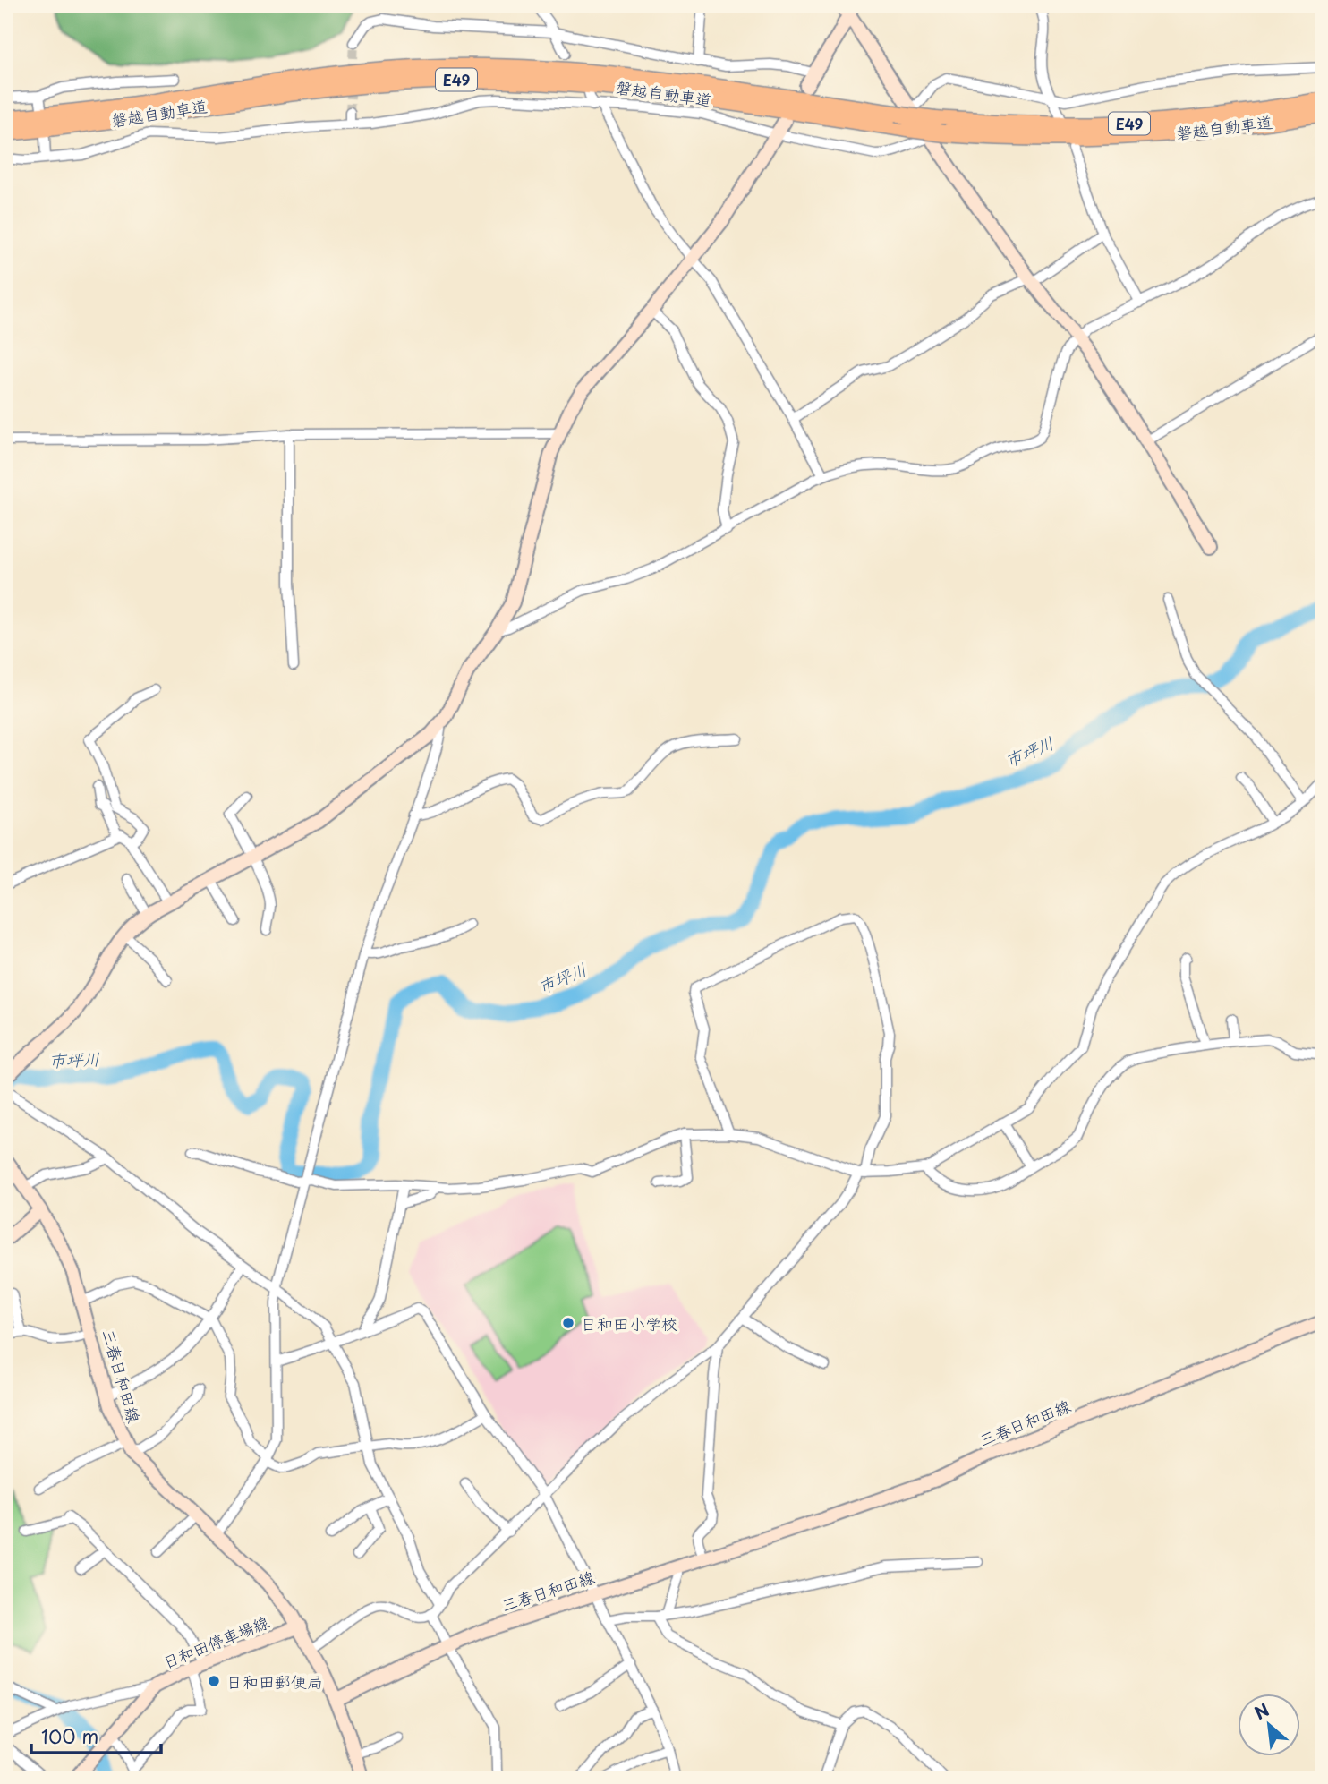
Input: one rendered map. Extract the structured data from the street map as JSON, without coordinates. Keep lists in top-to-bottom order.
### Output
{
  "streets": {
    "highway": ["E49", "磐越自動車道"],
    "main road": ["三春日和田線", "日和田停車場線"]
  },
  "crossings": [
    ["三春日和田線", "日和田停車場線"]
  ],
  "water": ["市坪川"],
  "places": ["日和田小学校", "日和田郵便局"],
  "scale_bar": "100 m",
  "north": "top left"
}
